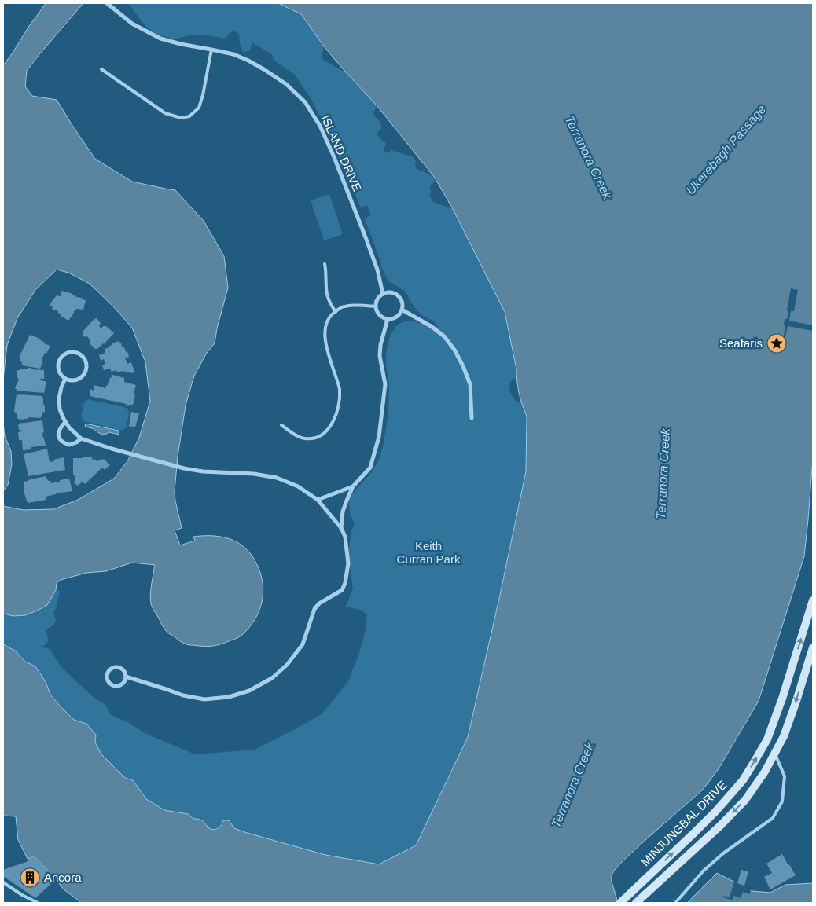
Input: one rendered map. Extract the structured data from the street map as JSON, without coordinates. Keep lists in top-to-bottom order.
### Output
{
  "streets": {
    "main road": ["MINJUNGBAL DRIVE"],
    "street": ["ISLAND DRIVE"]
  },
  "water": ["Ukerebagh Passage", "Terranora Creek"],
  "parks": ["Keith Curran Park"],
  "places": {
    "place": ["Seafaris"],
    "building": ["Ancora"]
  }
}
